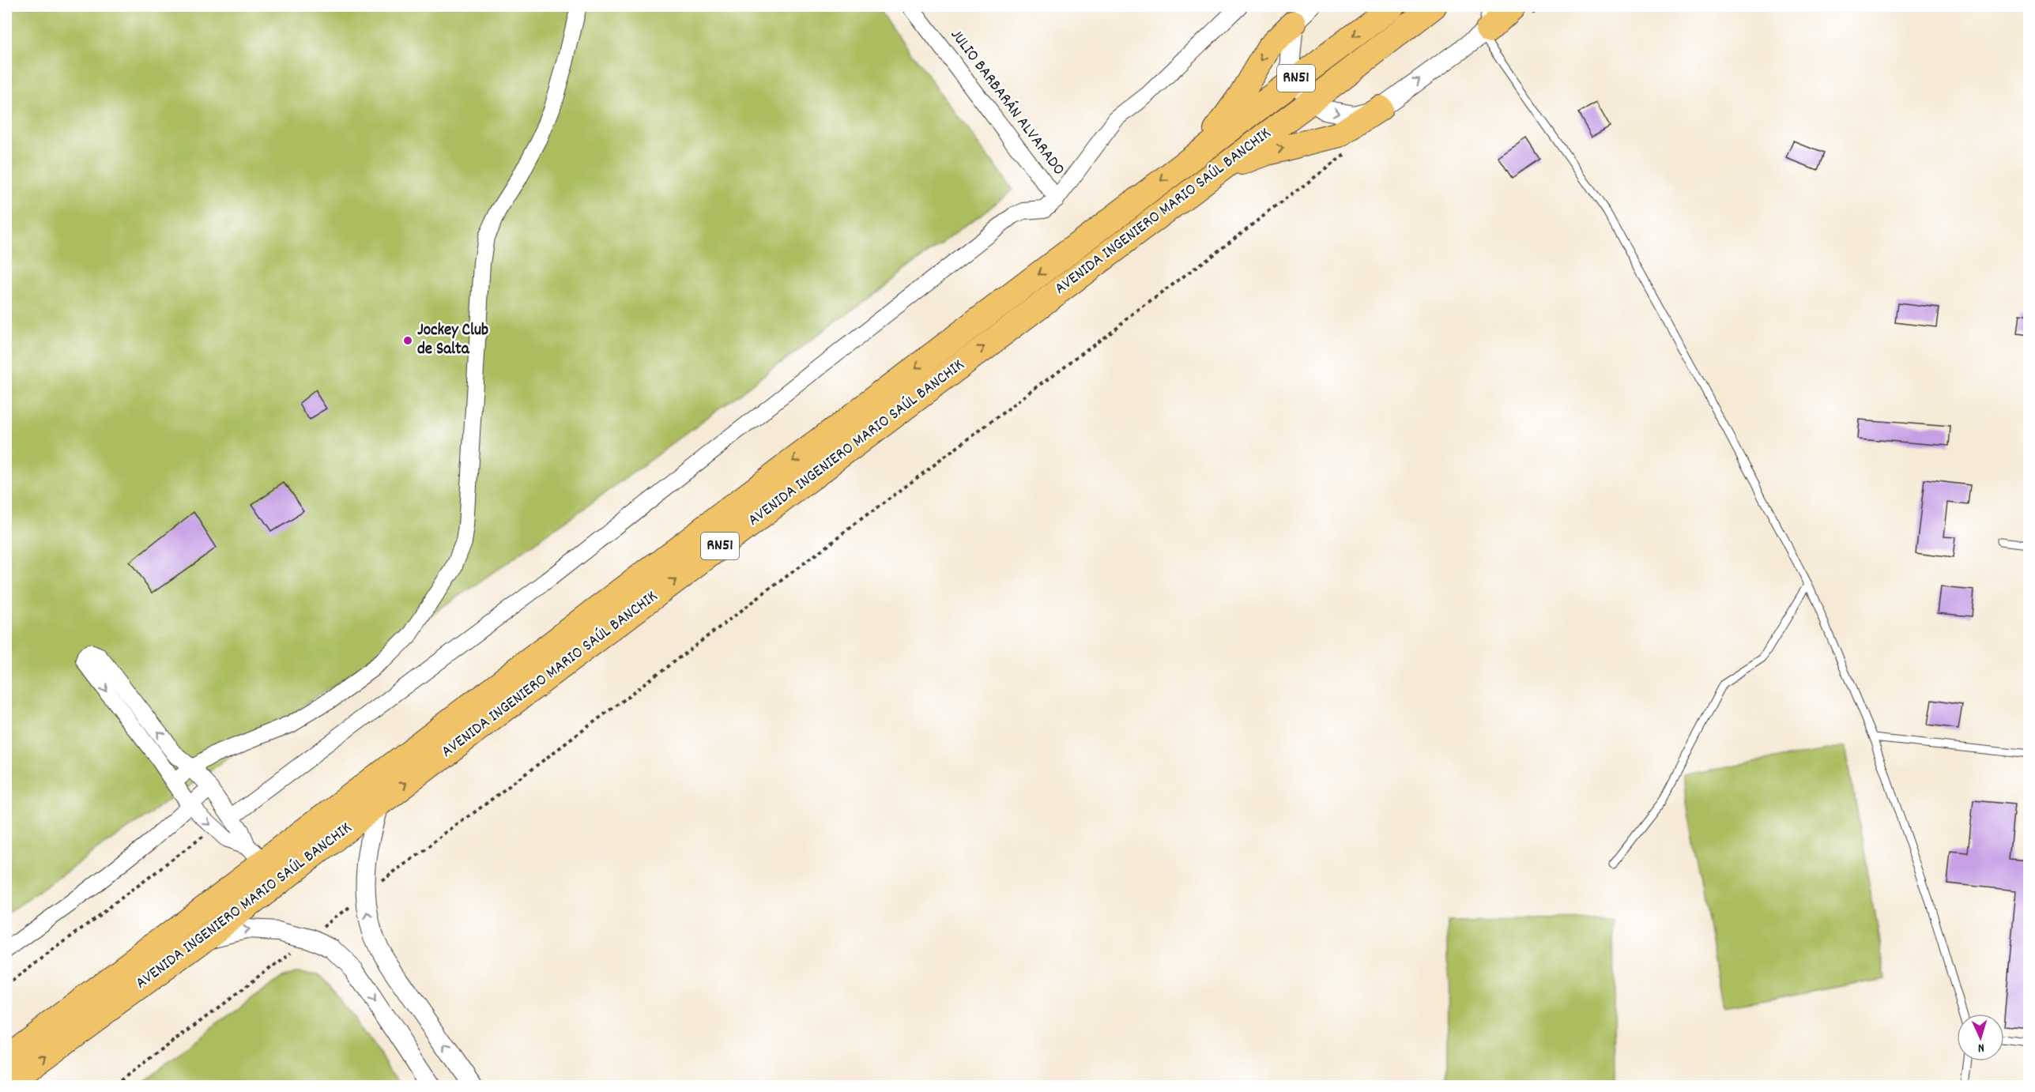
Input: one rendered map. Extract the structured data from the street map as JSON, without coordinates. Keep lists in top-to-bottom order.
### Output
{
  "streets": {
    "highway": ["RN51", "AVENIDA INGENIERO MARIO SAÚL BANCHIK"],
    "street": ["JULIO BARBARÁN ALVARADO"]
  },
  "places": ["Jockey Club de Salta"],
  "north": "bottom"
}
